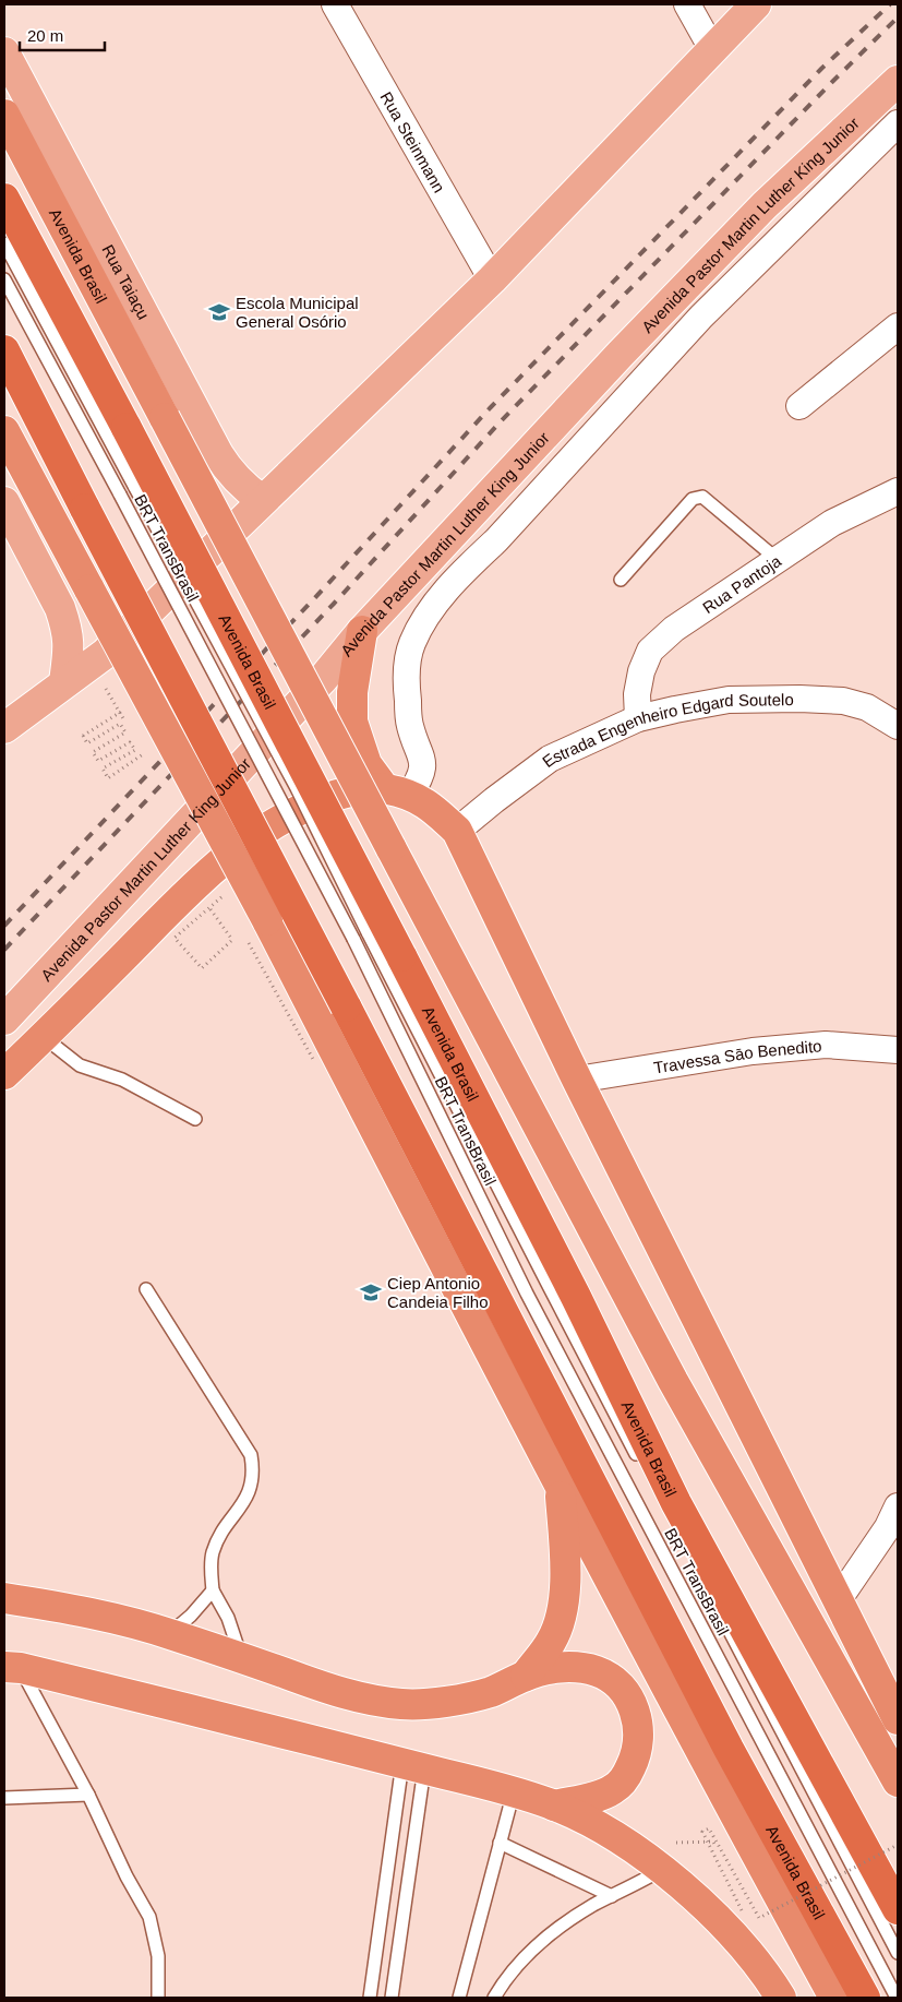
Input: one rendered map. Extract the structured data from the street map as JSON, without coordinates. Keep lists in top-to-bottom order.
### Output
{
  "streets": {
    "highway": ["Avenida Brasil"],
    "main road": ["Avenida Pastor Martin Luther King Junior", "Rua Taiaçu"],
    "street": [
      "Rua Steinmann",
      "Rua Pantoja",
      "Estrada Engenheiro Edgard Soutelo",
      "Travessa Sāo Benedito"
    ],
    "lane": ["BRT TransBrasil"]
  },
  "crossings": [
    ["Rua Pantoja", "Estrada Engenheiro Edgard Soutelo"]
  ],
  "places": {
    "school or university": ["Escola Municipal General Osório", "Ciep Antonio Candeia Filho"]
  },
  "scale_bar": "20 m"
}
